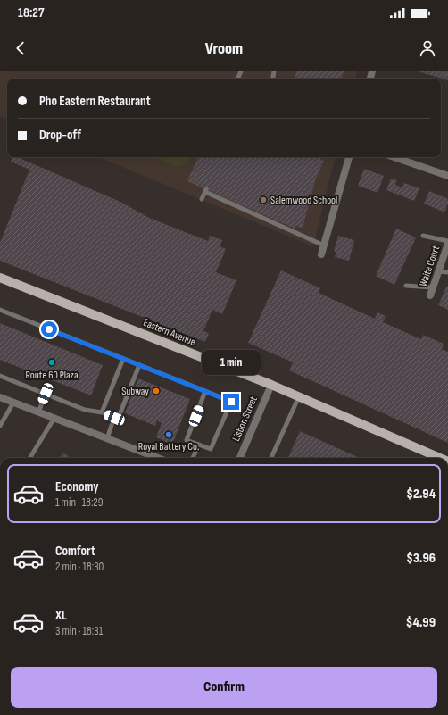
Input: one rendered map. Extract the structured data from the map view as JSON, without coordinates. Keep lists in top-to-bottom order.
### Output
{
  "streets": {
    "main road": ["Eastern Avenue"],
    "street": ["Waite Court", "Lisbon Street"]
  },
  "crossings": [
    ["Eastern Avenue", "Lisbon Street"]
  ],
  "places": [
    "Salemwood School",
    "Route 60 Plaza",
    "Subway",
    "Royal Battery Co."
  ],
  "page": {
    "status": "18:27",
    "header": "Vroom",
    "banner": ["Pho Eastern Restaurant", "Drop-off"],
    "bubble": "1 min",
    "list": [
      {
        "name": "Economy",
        "note": "1 min · 18:29",
        "value": "$2.94"
      },
      {
        "name": "Comfort",
        "note": "2 min · 18:30",
        "value": "$3.96"
      },
      {
        "name": "XL",
        "note": "3 min · 18:31",
        "value": "$4.99"
      }
    ],
    "buttons": "Confirm"
  }
}
